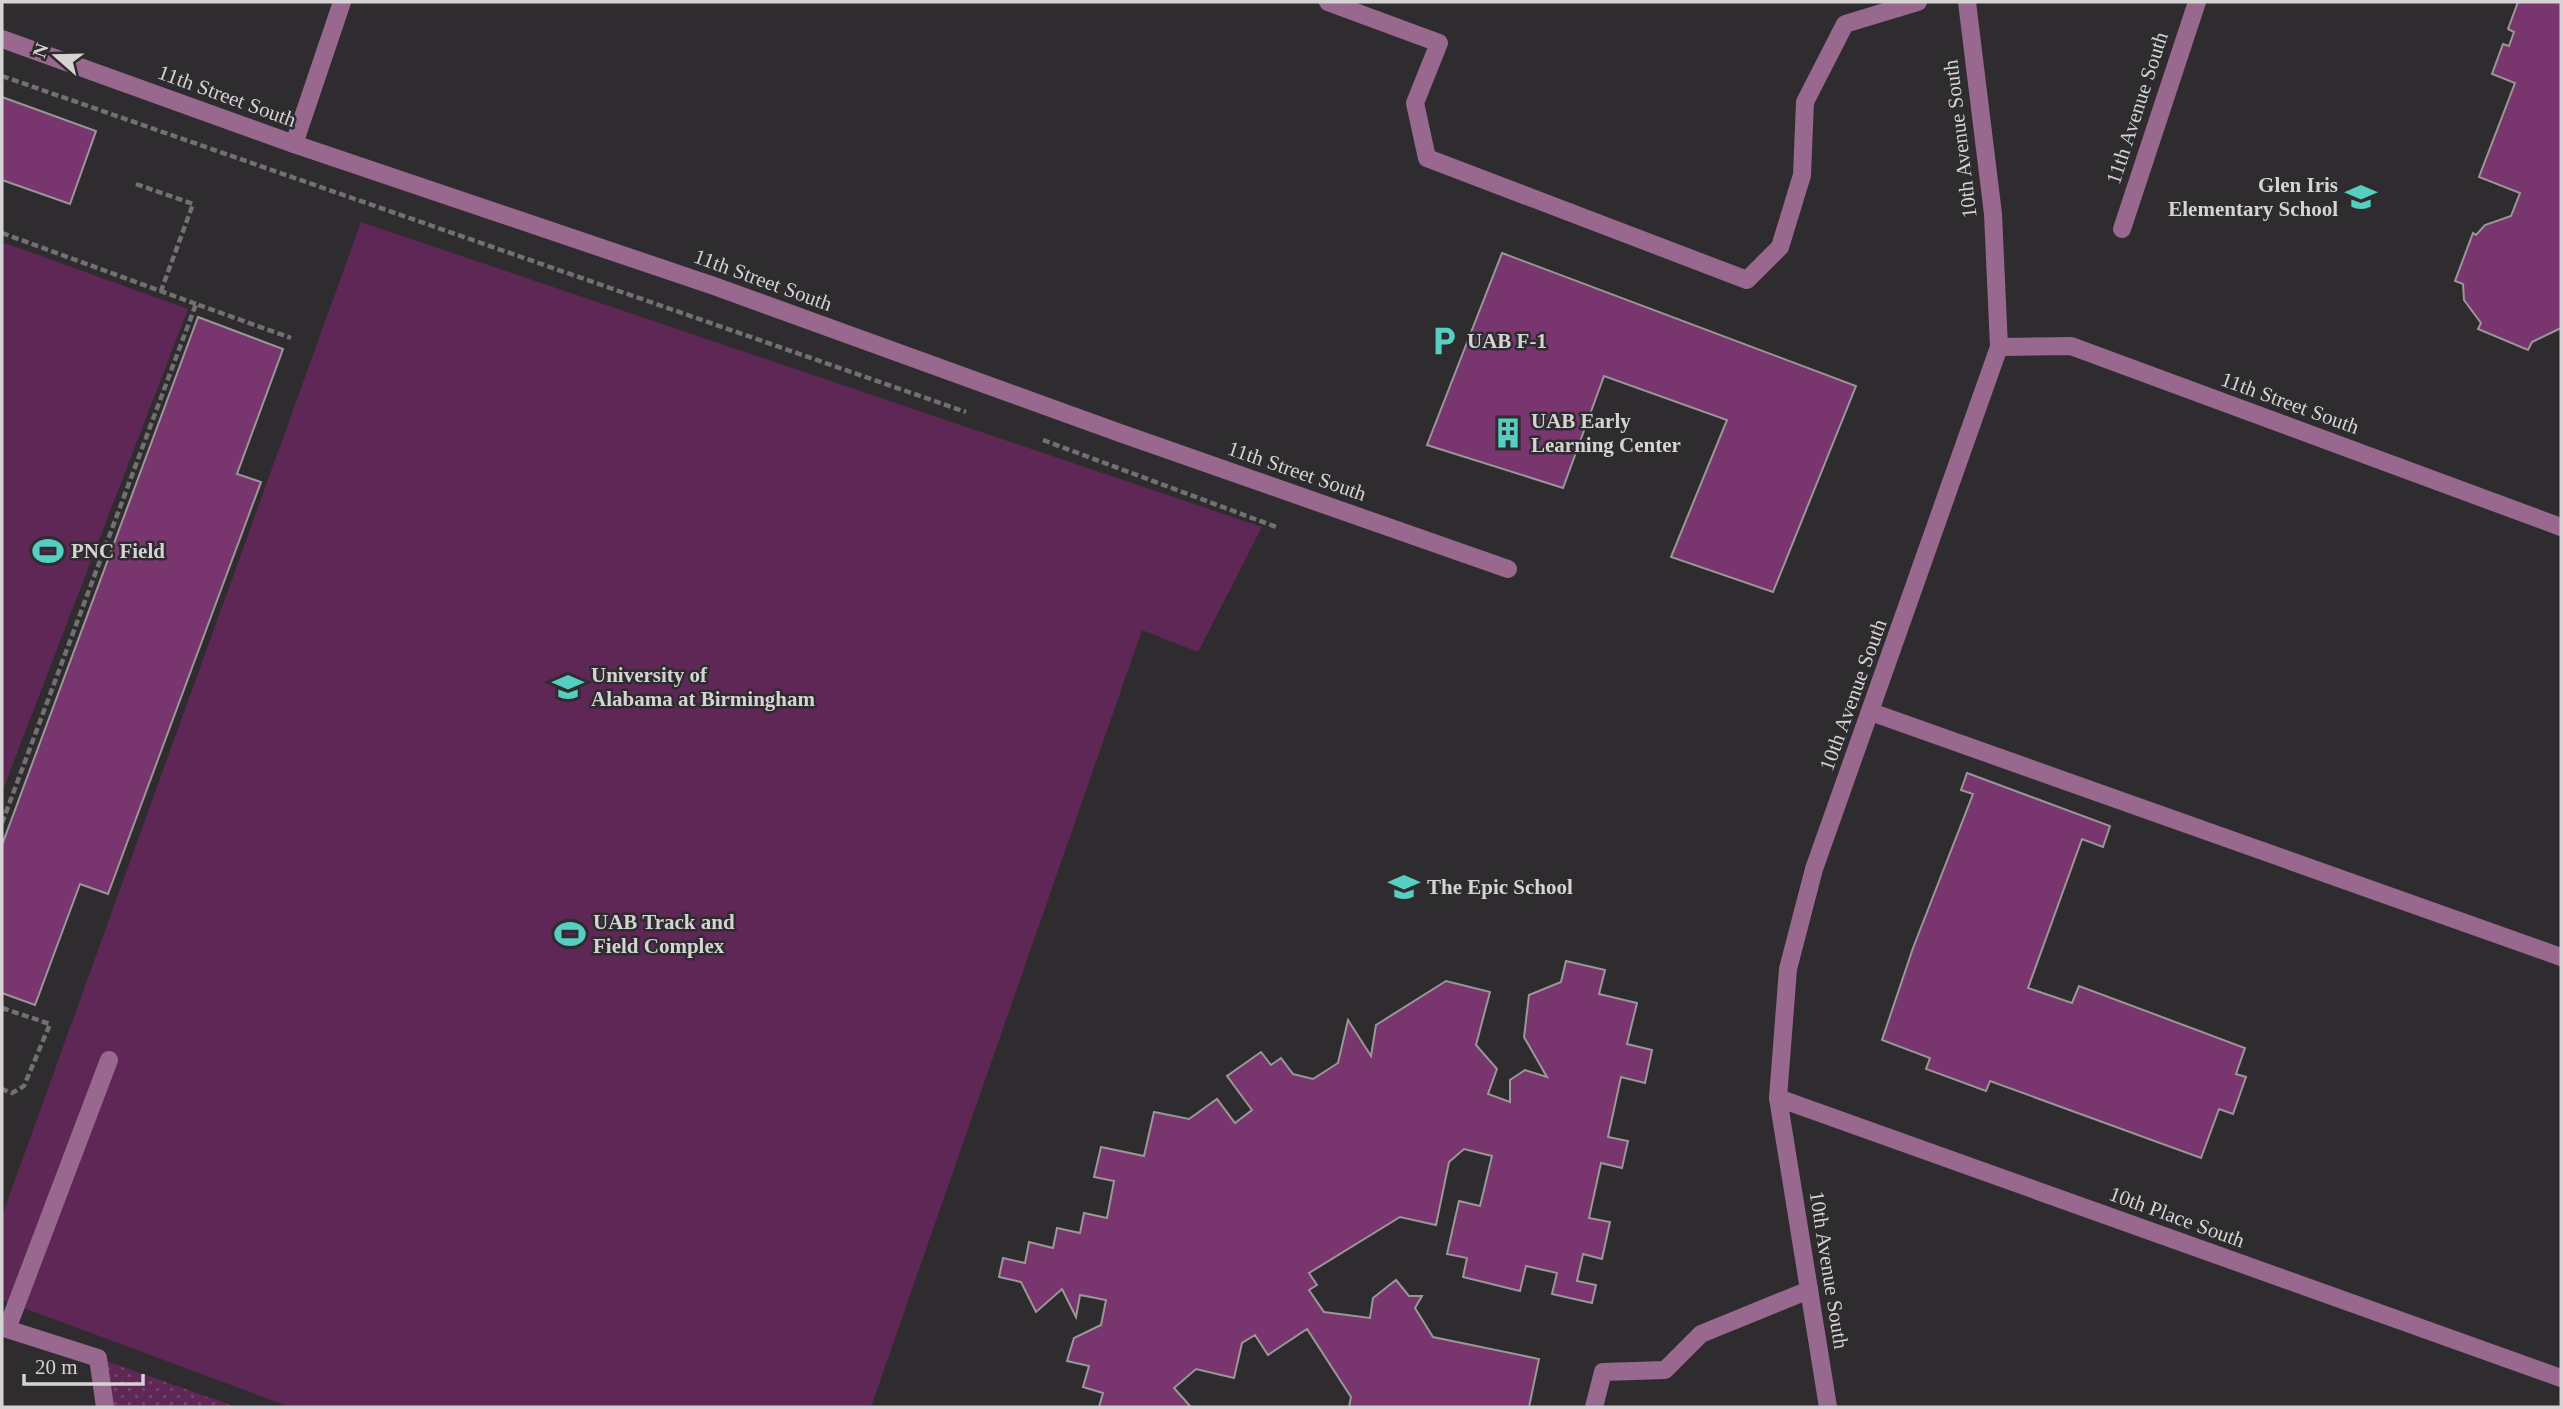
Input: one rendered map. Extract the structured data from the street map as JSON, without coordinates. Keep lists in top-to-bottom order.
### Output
{
  "streets": {
    "street": [
      "11th Street South",
      "11th Avenue South",
      "10th Avenue South",
      "10th Place South"
    ]
  },
  "crossings": [
    ["11th Street South", "10th Avenue South"],
    ["10th Avenue South", "10th Place South"]
  ],
  "places": {
    "school or university": ["Glen Iris Elementary School", "University of Alabama at Birmingham", "The Epic School"],
    "parking": ["UAB F-1"],
    "building": ["UAB Early Learning Center"],
    "sports": ["PNC Field", "UAB Track and Field Complex"]
  },
  "scale_bar": "20 m",
  "north": "left"
}
